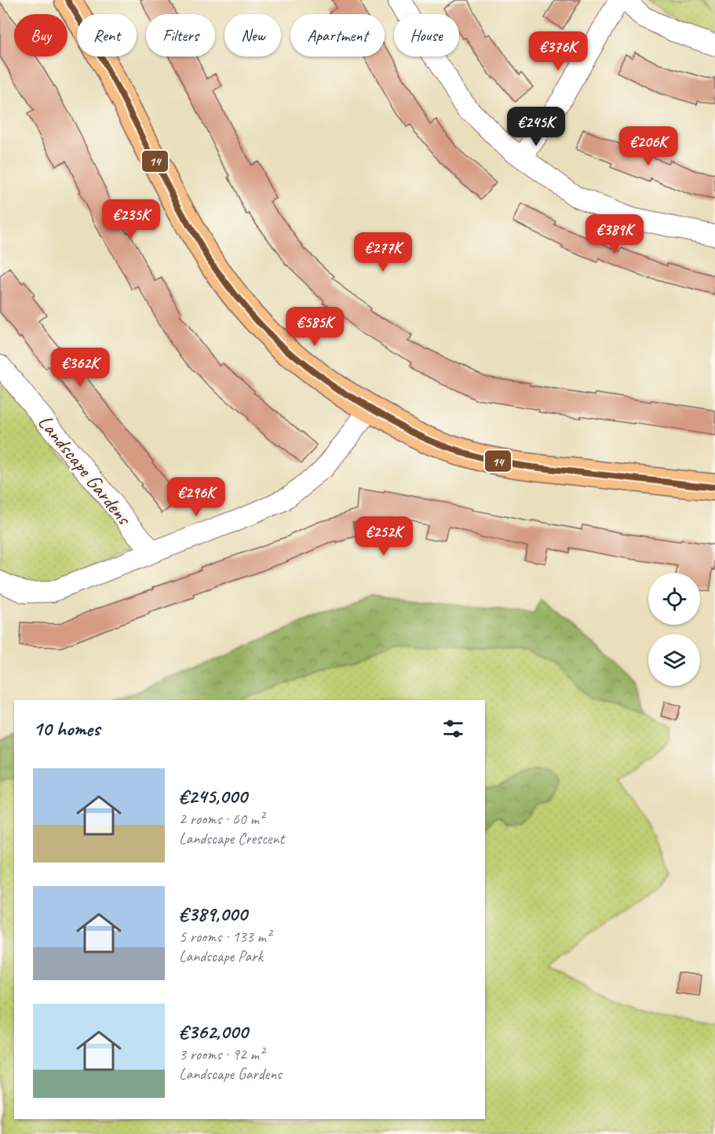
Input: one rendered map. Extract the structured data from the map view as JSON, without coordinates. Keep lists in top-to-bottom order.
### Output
{
  "streets": {
    "street": ["Landscape Gardens"]
  },
  "lines": ["transit line 14"],
  "page": {
    "chip": [
      "Buy",
      "Rent",
      "Filters",
      "New",
      "Apartment",
      "House"
    ],
    "price": [
      "€376K",
      "€245K",
      "€206K",
      "€235K",
      "€389K",
      "€277K",
      "€585K",
      "€362K",
      "€296K",
      "€252K"
    ],
    "heading": "10 homes",
    "list": [
      {
        "name": "€245,000",
        "note": "2 rooms · 60 m² · Landscape Crescent"
      },
      {
        "name": "€389,000",
        "note": "5 rooms · 133 m² · Landscape Park"
      },
      {
        "name": "€362,000",
        "note": "3 rooms · 92 m² · Landscape Gardens"
      }
    ]
  }
}
